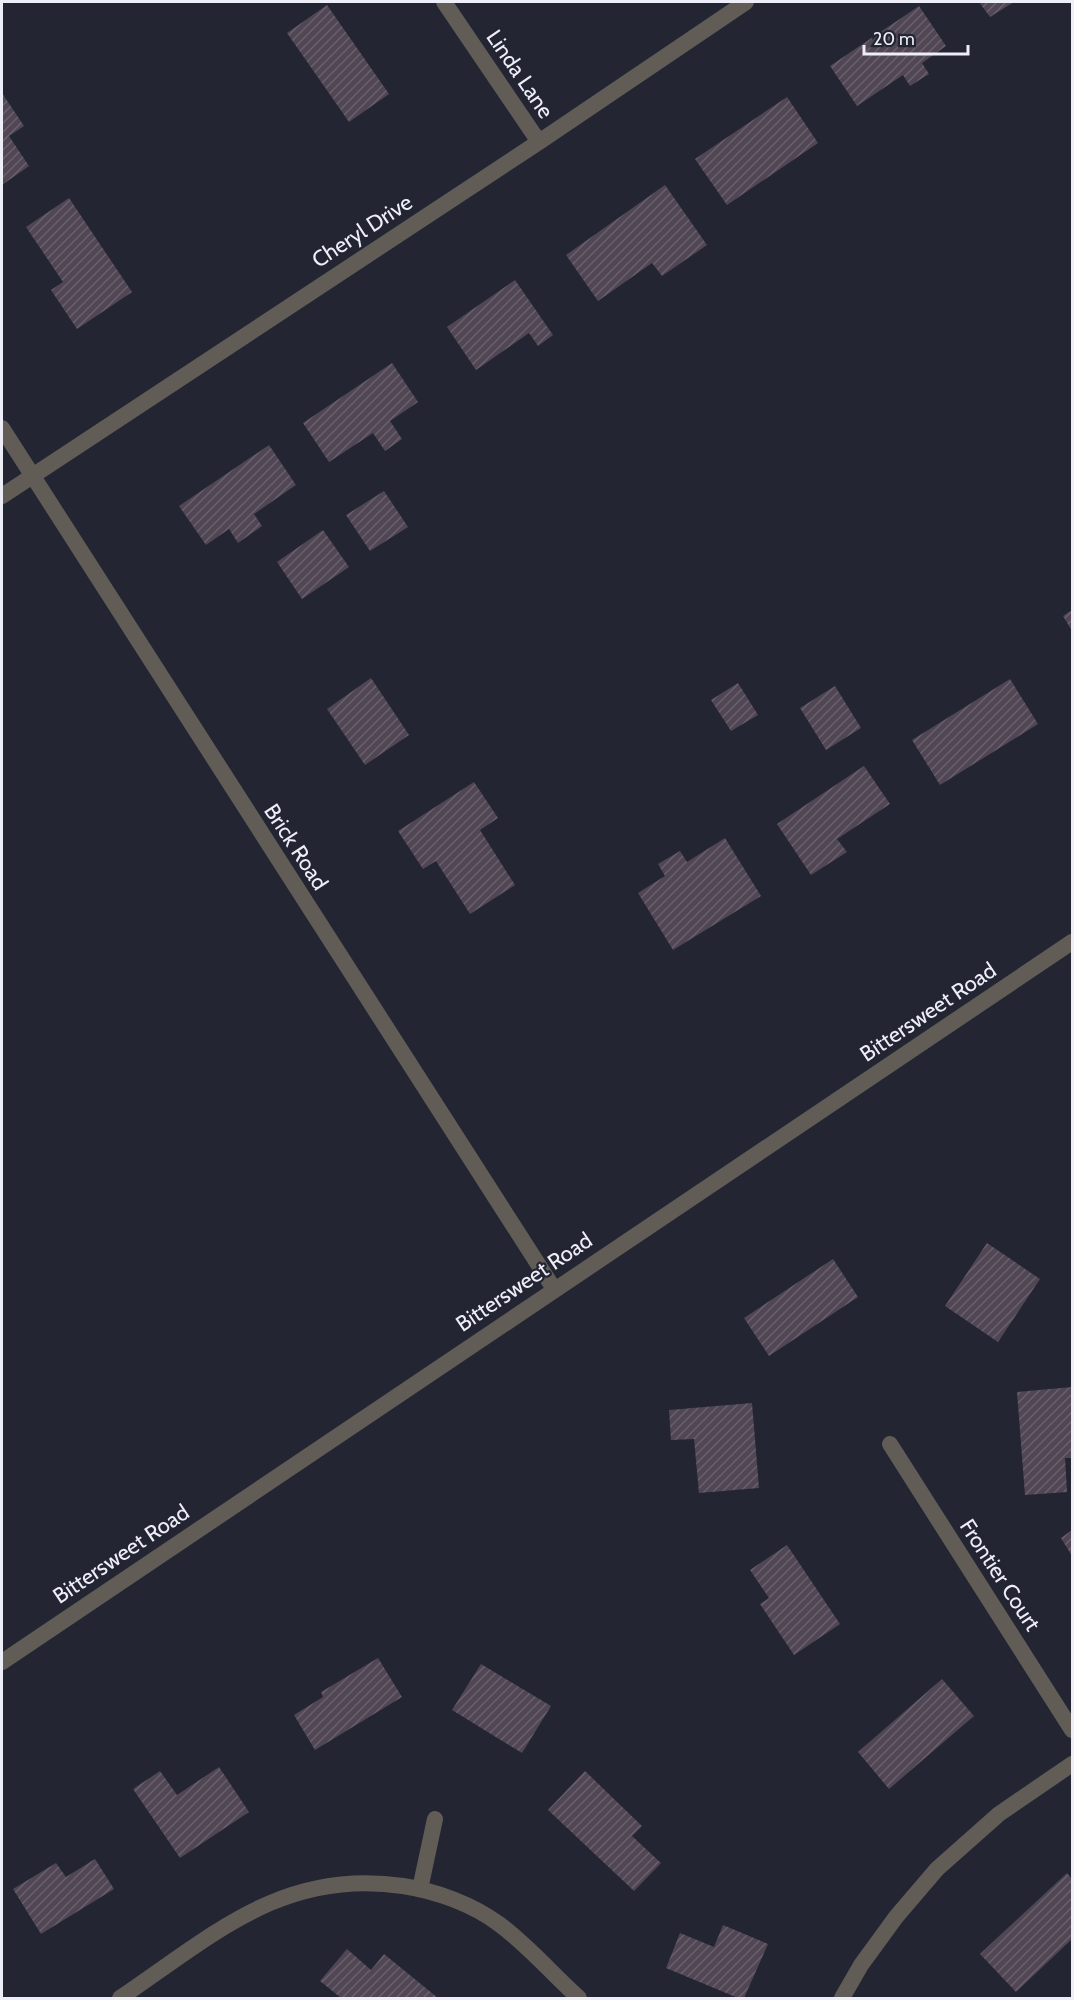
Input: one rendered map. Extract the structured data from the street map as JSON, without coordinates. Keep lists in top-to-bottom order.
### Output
{
  "streets": {
    "street": [
      "Linda Lane",
      "Cheryl Drive",
      "Brick Road",
      "Bittersweet Road",
      "Frontier Court"
    ]
  },
  "crossings": [
    ["Linda Lane", "Cheryl Drive"],
    ["Cheryl Drive", "Brick Road"],
    ["Brick Road", "Bittersweet Road"]
  ],
  "scale_bar": "20 m"
}
